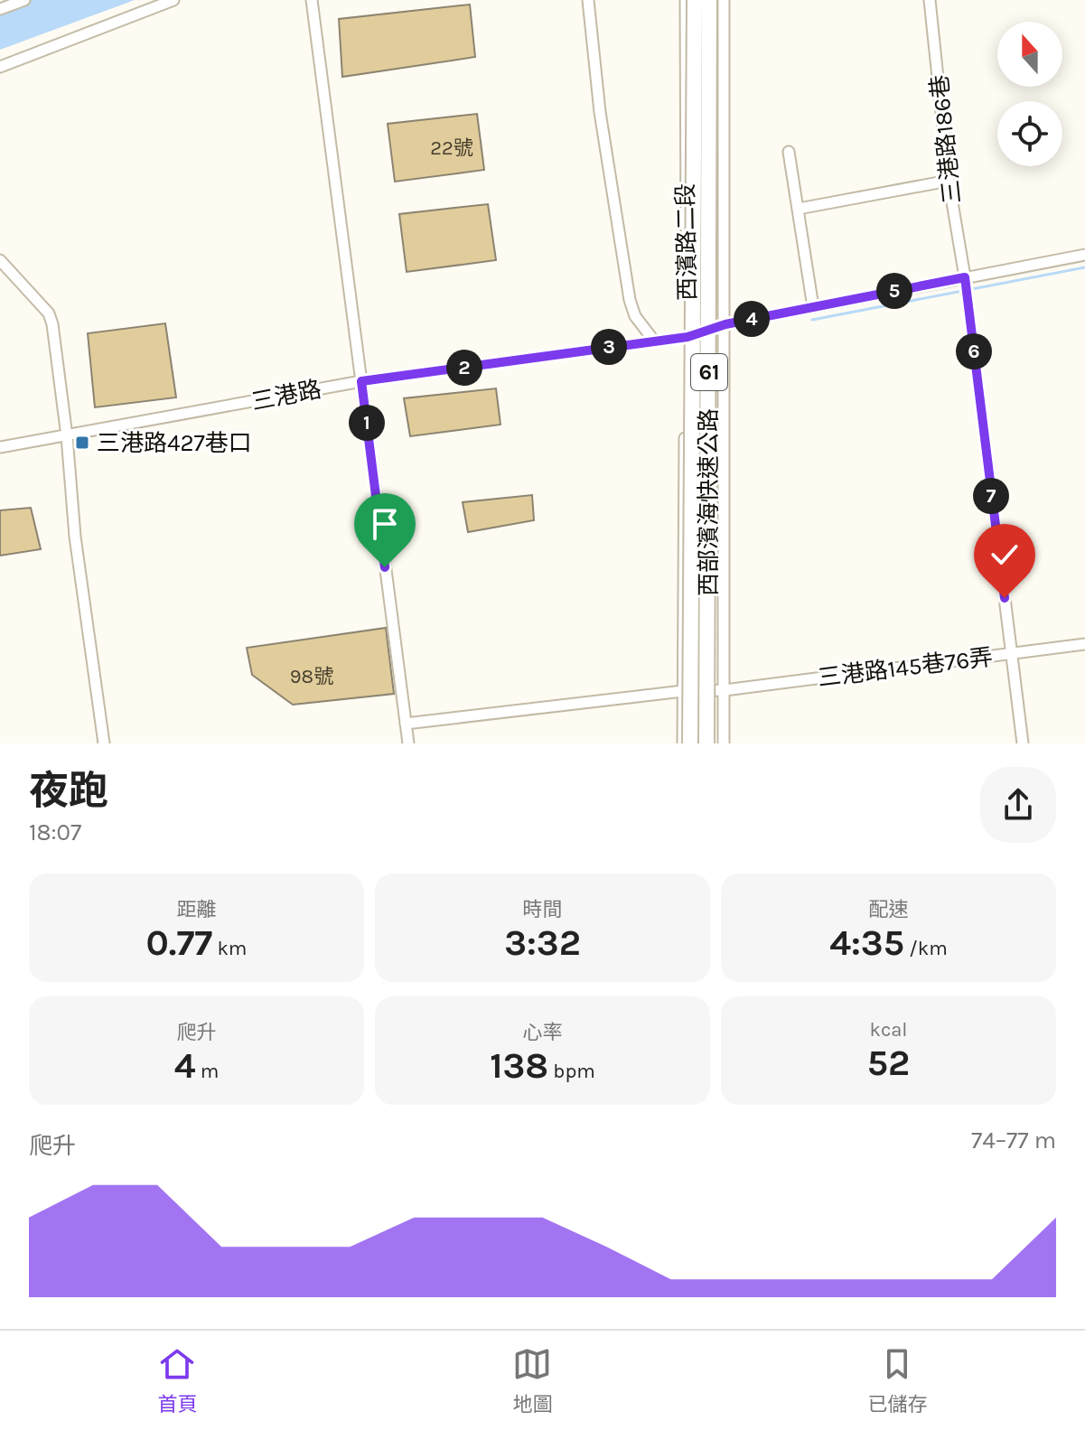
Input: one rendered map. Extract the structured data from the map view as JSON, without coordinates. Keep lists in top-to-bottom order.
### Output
{
  "streets": {
    "highway": ["61", "西部濱海快速公路"],
    "street": [
      "三港路186巷",
      "西濱路二段",
      "三港路",
      "三港路145巷76弄"
    ]
  },
  "crossings": [
    ["三港路186巷", "三港路"],
    ["三港路186巷", "三港路145巷76弄"],
    ["西濱路二段", "三港路"],
    ["西濱路二段", "三港路145巷76弄"]
  ],
  "places": {
    "transit": ["三港路427巷口"]
  },
  "house_numbers": ["22號", "98號"],
  "north": "top",
  "page": {
    "pins": [
      "5",
      "4",
      "3",
      "6",
      "2",
      "1",
      "7"
    ],
    "heading": ["夜跑", "18:07"],
    "stats": [
      ["距離", "0.77 km"],
      ["時間", "3:32"],
      ["配速", "4:35 /km"],
      ["爬升", "4 m"],
      ["心率", "138 bpm"],
      ["kcal", "52"]
    ],
    "chart": ["爬升", "74–77 m"],
    "tabs": ["首頁", "地圖", "已儲存"]
  }
}
